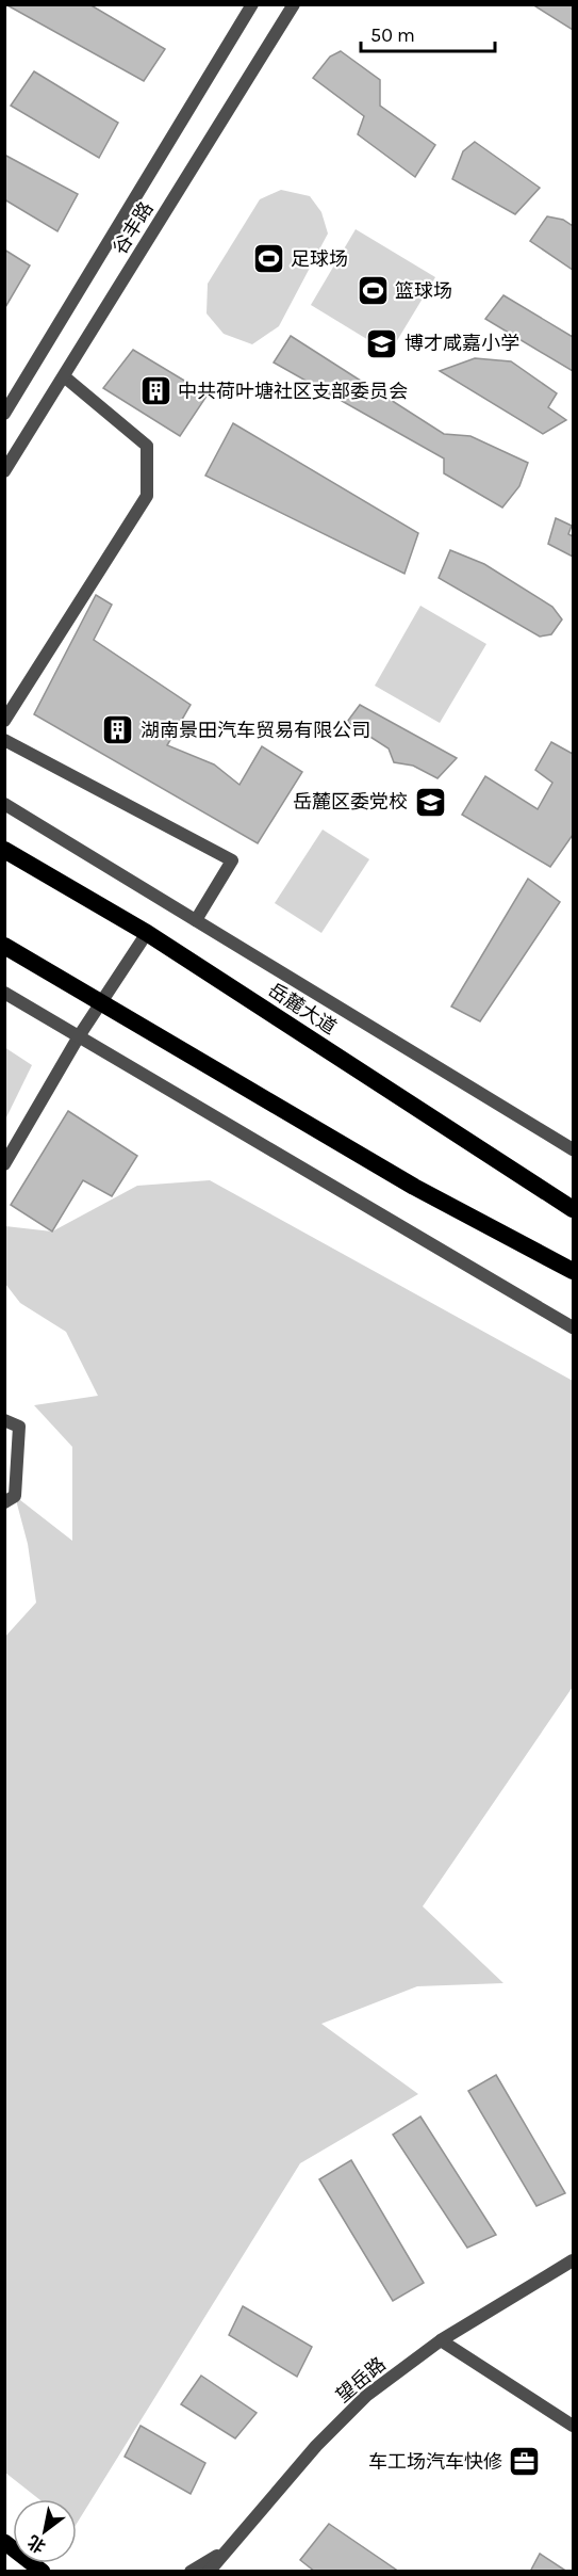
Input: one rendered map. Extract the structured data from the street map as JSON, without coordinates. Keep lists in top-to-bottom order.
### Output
{
  "streets": {
    "highway": ["岳麓大道"],
    "street": ["谷丰路", "望岳路"]
  },
  "places": {
    "sports": ["足球场", "篮球场"],
    "school or university": ["博才咸嘉小学", "岳麓区委党校"],
    "building": ["中共荷叶塘社区支部委员会", "湖南景田汽车贸易有限公司"],
    "office": ["车工场汽车快修"]
  },
  "scale_bar": "50 m",
  "north": "bottom left"
}
